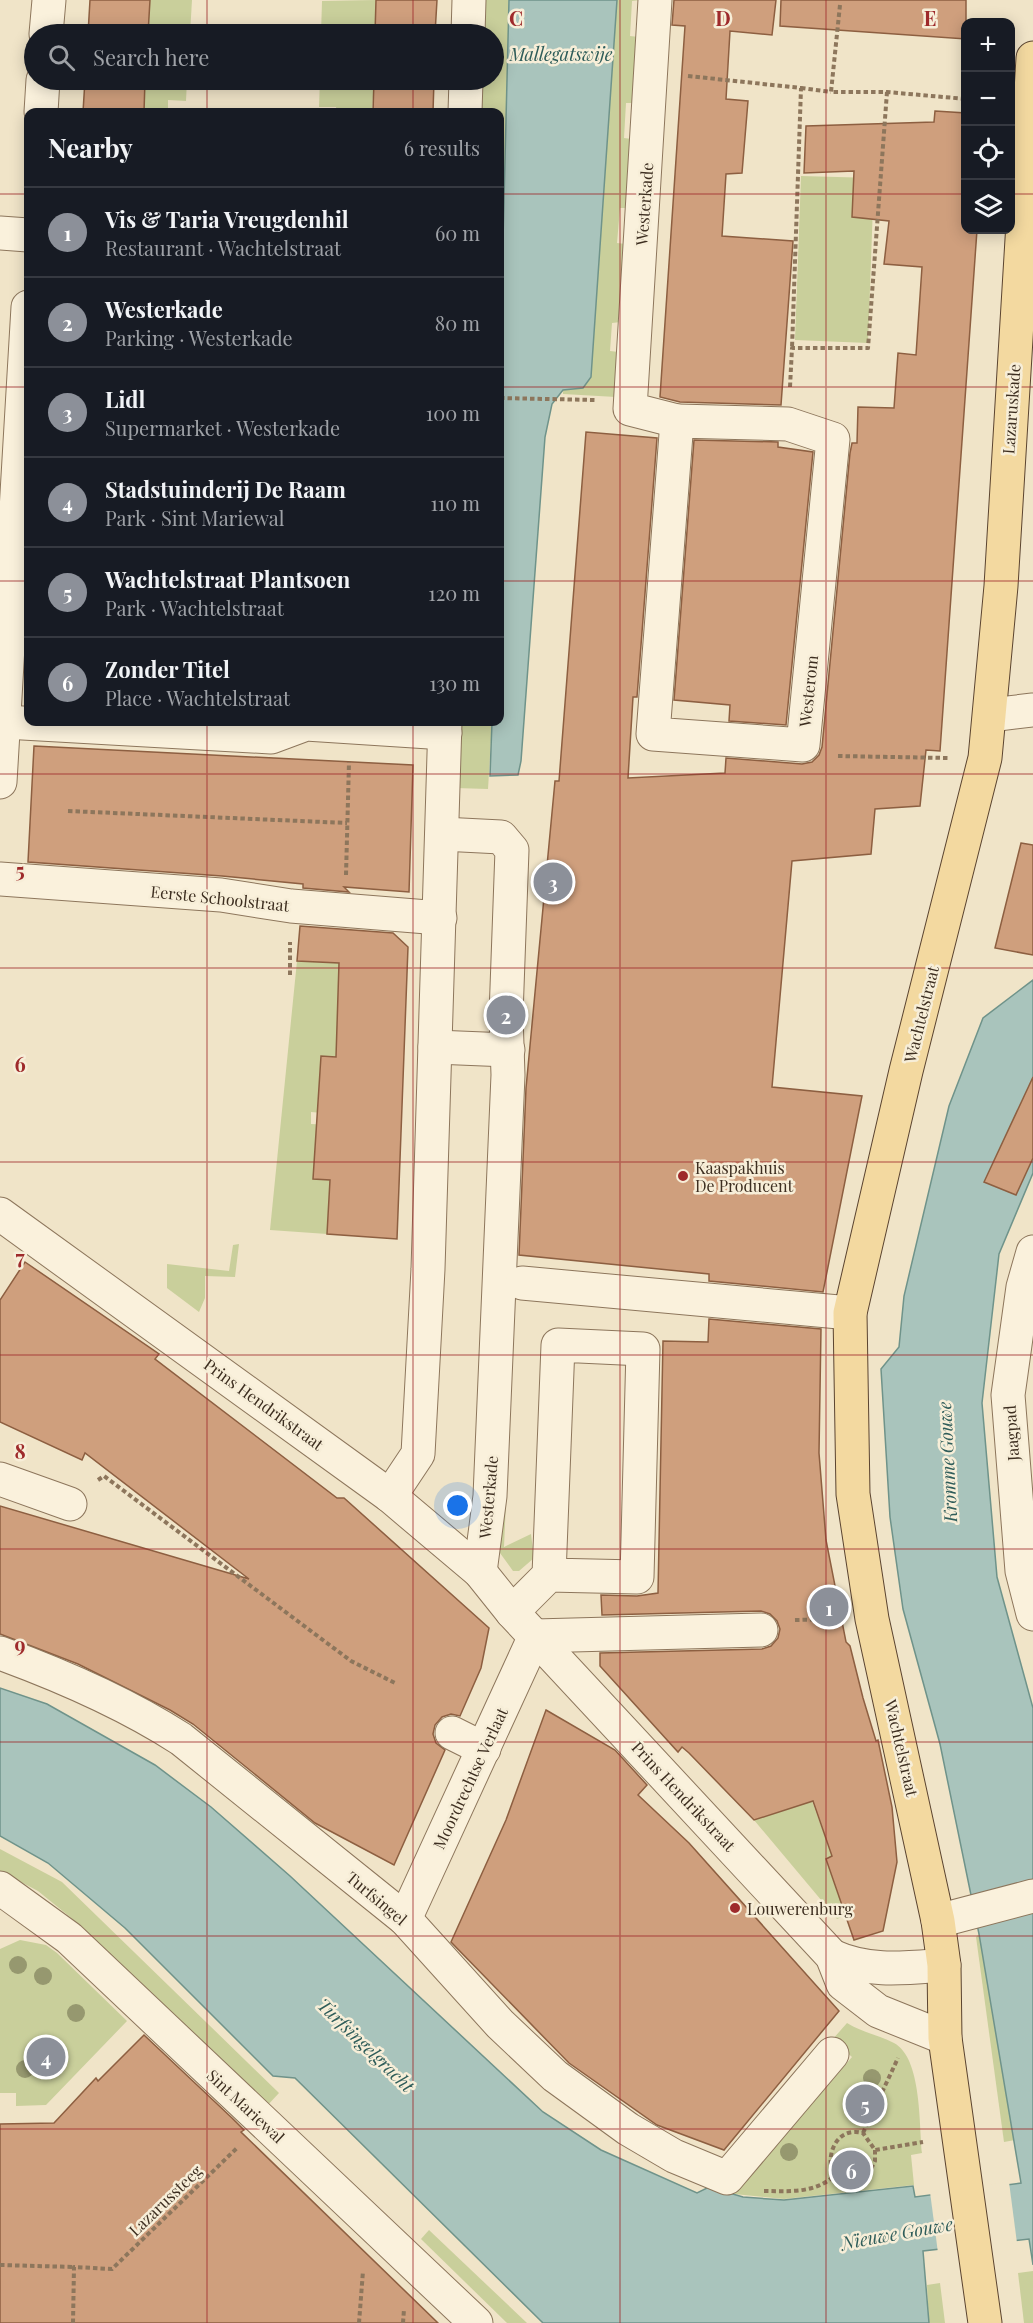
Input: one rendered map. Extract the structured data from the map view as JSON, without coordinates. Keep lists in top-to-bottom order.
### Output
{
  "streets": {
    "main road": ["Lazaruskade", "Wachtelstraat"],
    "street": [
      "Westerkade",
      "Westerom",
      "Eerste Schoolstraat",
      "Prins Hendrikstraat",
      "Jaagpad",
      "Moordrechtse Verlaat",
      "Turfsingel",
      "Sint Mariewal"
    ],
    "path": ["Lazarussteeg"]
  },
  "crossings": [
    ["Westerkade", "Westerom"],
    ["Westerkade", "Prins Hendrikstraat"],
    ["Lazaruskade", "Wachtelstraat"],
    ["Wachtelstraat", "Prins Hendrikstraat"],
    ["Prins Hendrikstraat", "Moordrechtse Verlaat"],
    ["Moordrechtse Verlaat", "Turfsingel"],
    ["Sint Mariewal", "Lazarussteeg"]
  ],
  "water": [
    "Mallegatswije",
    "Kromme Gouwe",
    "Turfsingelgracht",
    "Nieuwe Gouwe"
  ],
  "places": ["Kaaspakhuis De Producent", "Louwerenburg"],
  "page": {
    "map_buttons": ["+", "−"],
    "search": "Search here",
    "heading": ["Nearby", "6 results"],
    "list": [
      {
        "mark": "1",
        "name": "Vis & Taria Vreugdenhil",
        "note": "Restaurant · Wachtelstraat",
        "value": "60 m"
      },
      {
        "mark": "2",
        "name": "Westerkade",
        "note": "Parking · Westerkade",
        "value": "80 m"
      },
      {
        "mark": "3",
        "name": "Lidl",
        "note": "Supermarket · Westerkade",
        "value": "100 m"
      },
      {
        "mark": "4",
        "name": "Stadstuinderij De Raam",
        "note": "Park · Sint Mariewal",
        "value": "110 m"
      },
      {
        "mark": "5",
        "name": "Wachtelstraat Plantsoen",
        "note": "Park · Wachtelstraat",
        "value": "120 m"
      },
      {
        "mark": "6",
        "name": "Zonder Titel",
        "note": "Place · Wachtelstraat",
        "value": "130 m"
      }
    ],
    "pins": [
      "3",
      "2",
      "1",
      "4",
      "5",
      "6"
    ]
  },
  "grid": {
    "columns": ["C", "D", "E"],
    "rows": [
      "5",
      "6",
      "7",
      "8",
      "9"
    ]
  }
}
